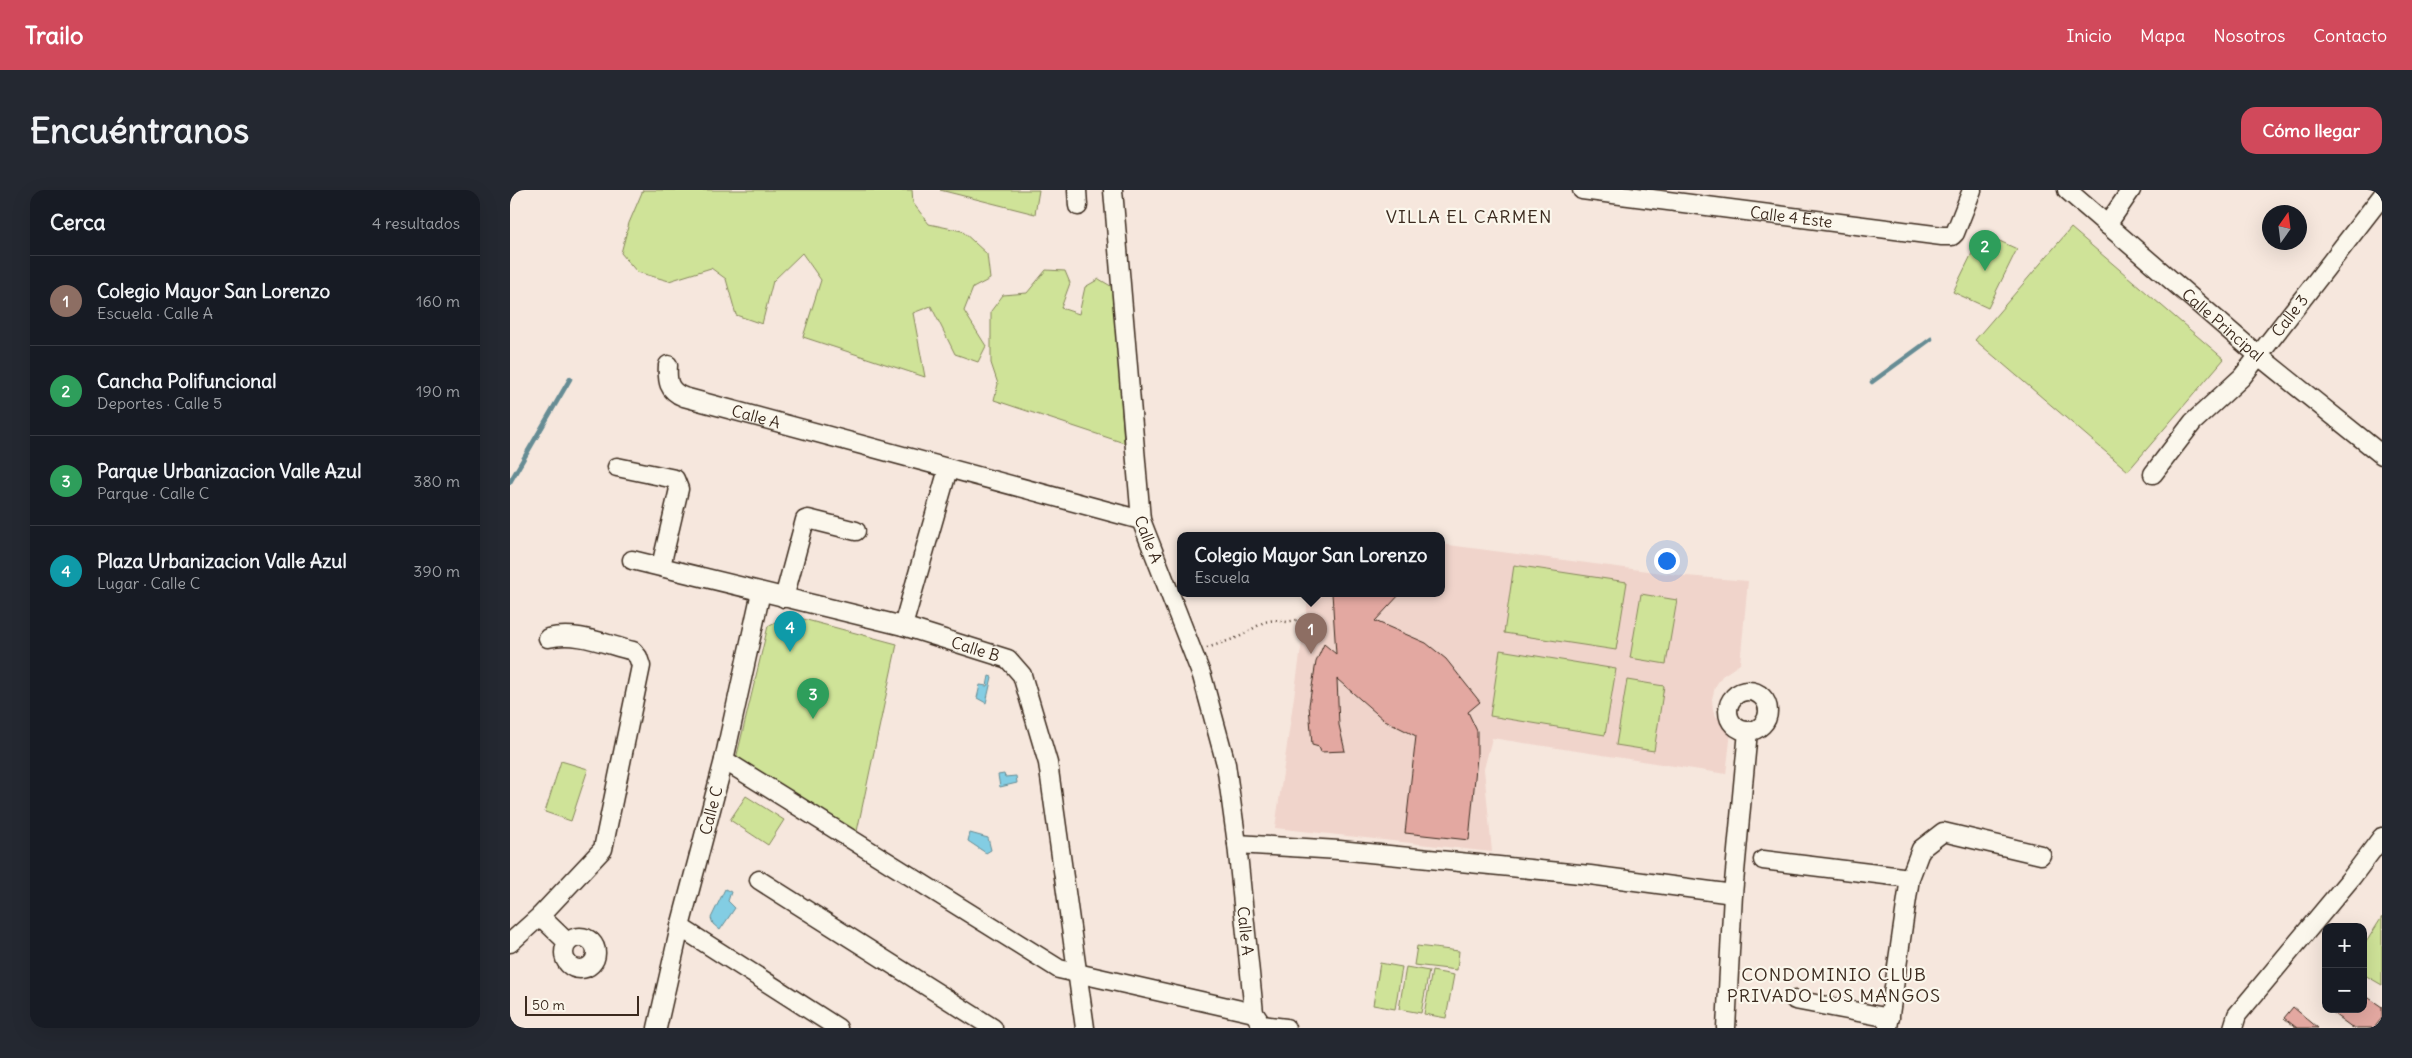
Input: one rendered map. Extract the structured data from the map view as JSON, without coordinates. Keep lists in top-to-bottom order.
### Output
{
  "streets": {
    "street": [
      "Calle 4 Este",
      "Calle 3",
      "Calle Principal",
      "Calle A",
      "Calle B",
      "Calle C"
    ]
  },
  "crossings": [
    ["Calle 3", "Calle Principal"],
    ["Calle B", "Calle C"]
  ],
  "districts": ["VILLA EL CARMEN", "CONDOMINIO CLUB PRIVADO LOS MANGOS"],
  "scale_bar": "50 m",
  "north": "top",
  "page": {
    "header": "Trailo",
    "nav": [
      "Inicio",
      "Mapa",
      "Nosotros",
      "Contacto"
    ],
    "buttons": "Cómo llegar",
    "title": "Encuéntranos",
    "heading": ["Cerca", "4 resultados"],
    "pins": [
      "2",
      "4",
      "1",
      "3"
    ],
    "list": [
      {
        "mark": "1",
        "name": "Colegio Mayor San Lorenzo",
        "note": "Escuela · Calle A",
        "value": "160 m"
      },
      {
        "mark": "2",
        "name": "Cancha Polifuncional",
        "note": "Deportes · Calle 5",
        "value": "190 m"
      },
      {
        "mark": "3",
        "name": "Parque Urbanizacion Valle Azul",
        "note": "Parque · Calle C",
        "value": "380 m"
      },
      {
        "mark": "4",
        "name": "Plaza Urbanizacion Valle Azul",
        "note": "Lugar · Calle C",
        "value": "390 m"
      }
    ],
    "popup": ["Colegio Mayor San Lorenzo", "Escuela"],
    "map_buttons": ["+", "−"],
    "scale": "50 m"
  }
}
